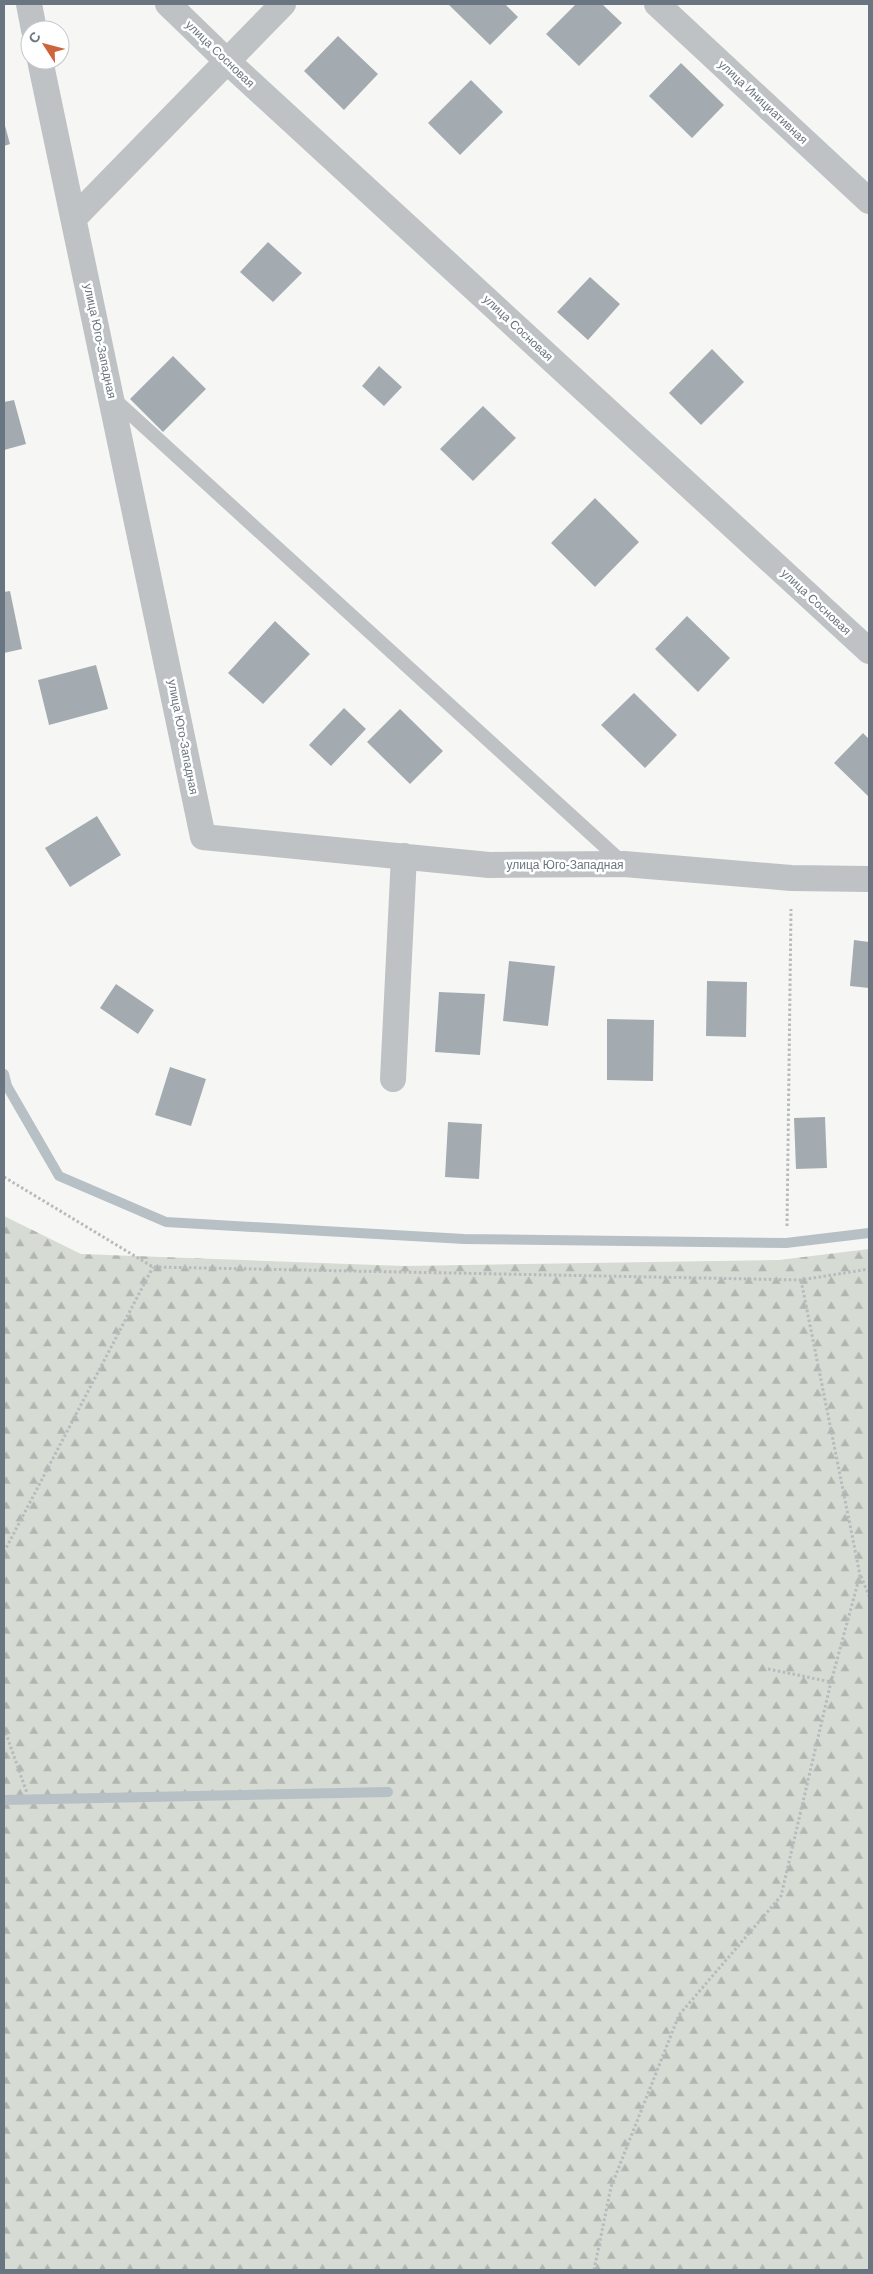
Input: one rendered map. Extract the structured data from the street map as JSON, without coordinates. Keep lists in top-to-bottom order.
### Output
{
  "streets": {
    "street": ["улица Сосновая", "улица Инициативная", "улица Юго-Западная"]
  },
  "north": "top left"
}
